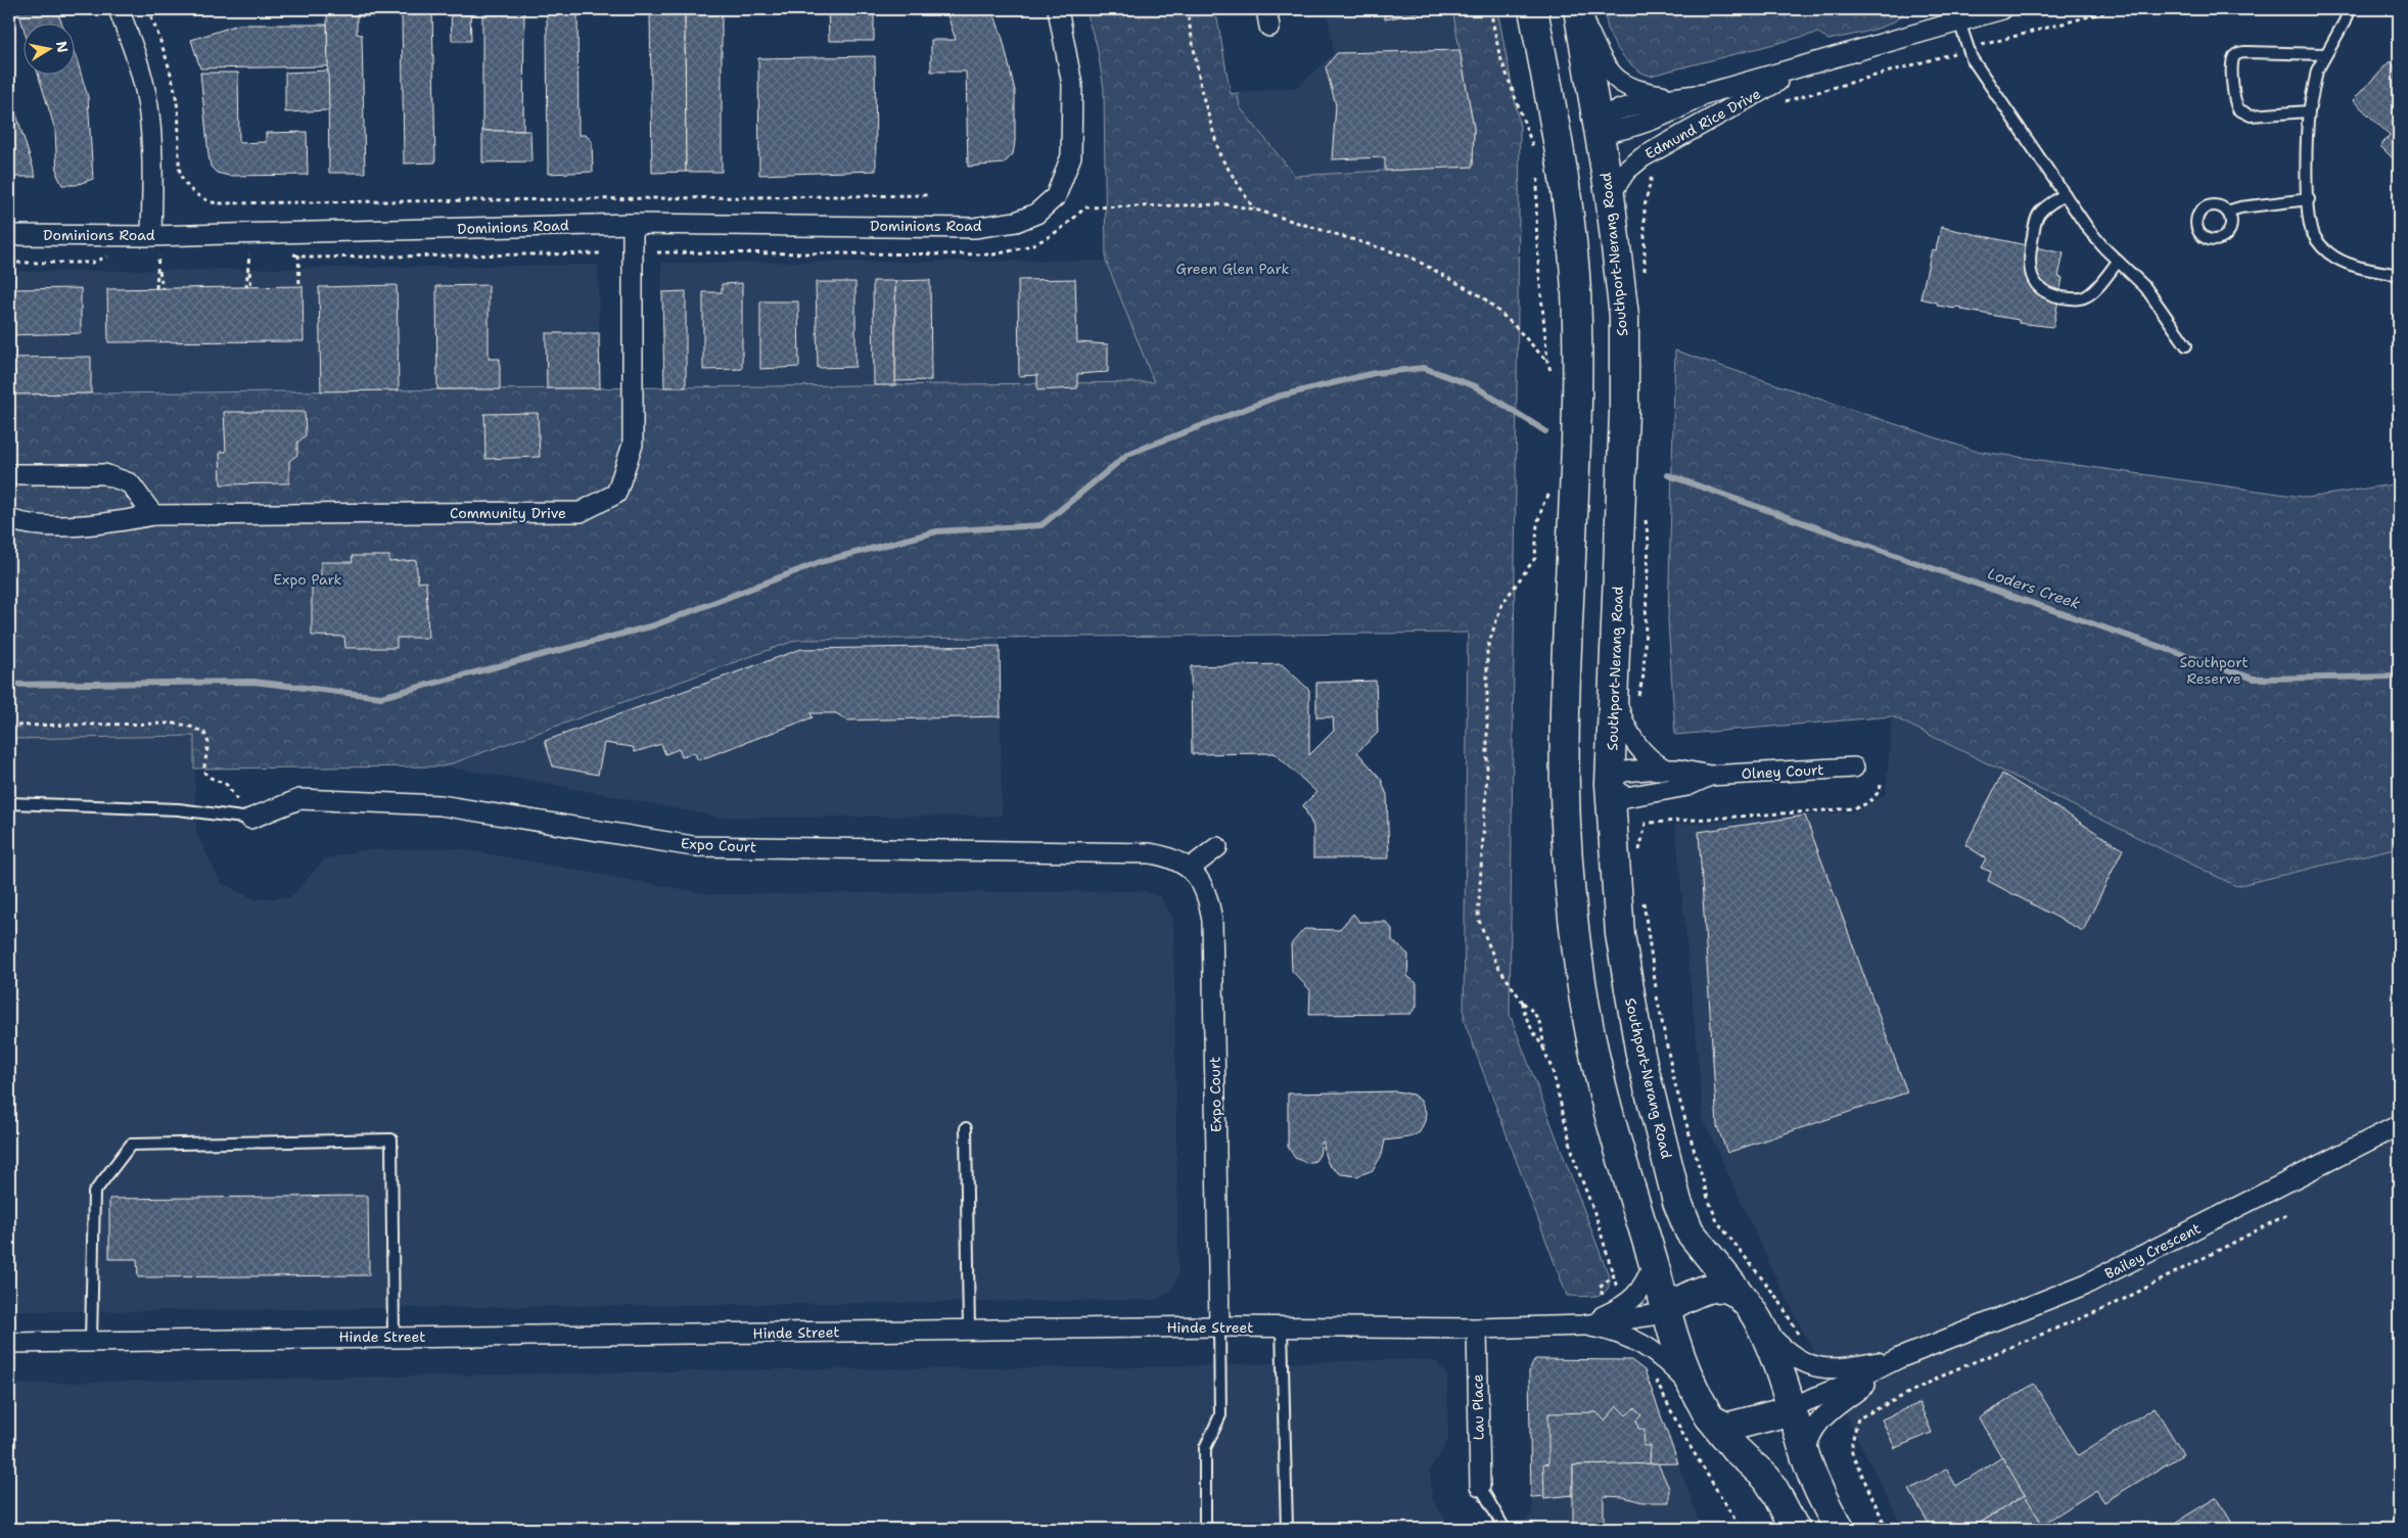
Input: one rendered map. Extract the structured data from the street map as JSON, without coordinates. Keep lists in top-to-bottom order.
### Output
{
  "streets": {
    "main road": ["Southport-Nerang Road"],
    "street": [
      "Edmund Rice Drive",
      "Dominions Road",
      "Community Drive",
      "Olney Court",
      "Expo Court",
      "Bailey Crescent",
      "Hinde Street",
      "Lau Place"
    ]
  },
  "crossings": [
    ["Edmund Rice Drive", "Southport-Nerang Road"],
    ["Dominions Road", "Community Drive"],
    ["Southport-Nerang Road", "Olney Court"],
    ["Southport-Nerang Road", "Bailey Crescent"],
    ["Expo Court", "Hinde Street"],
    ["Hinde Street", "Lau Place"]
  ],
  "water": ["Loders Creek"],
  "parks": ["Green Glen Park", "Expo Park", "Southport Reserve"],
  "north": "right"
}
